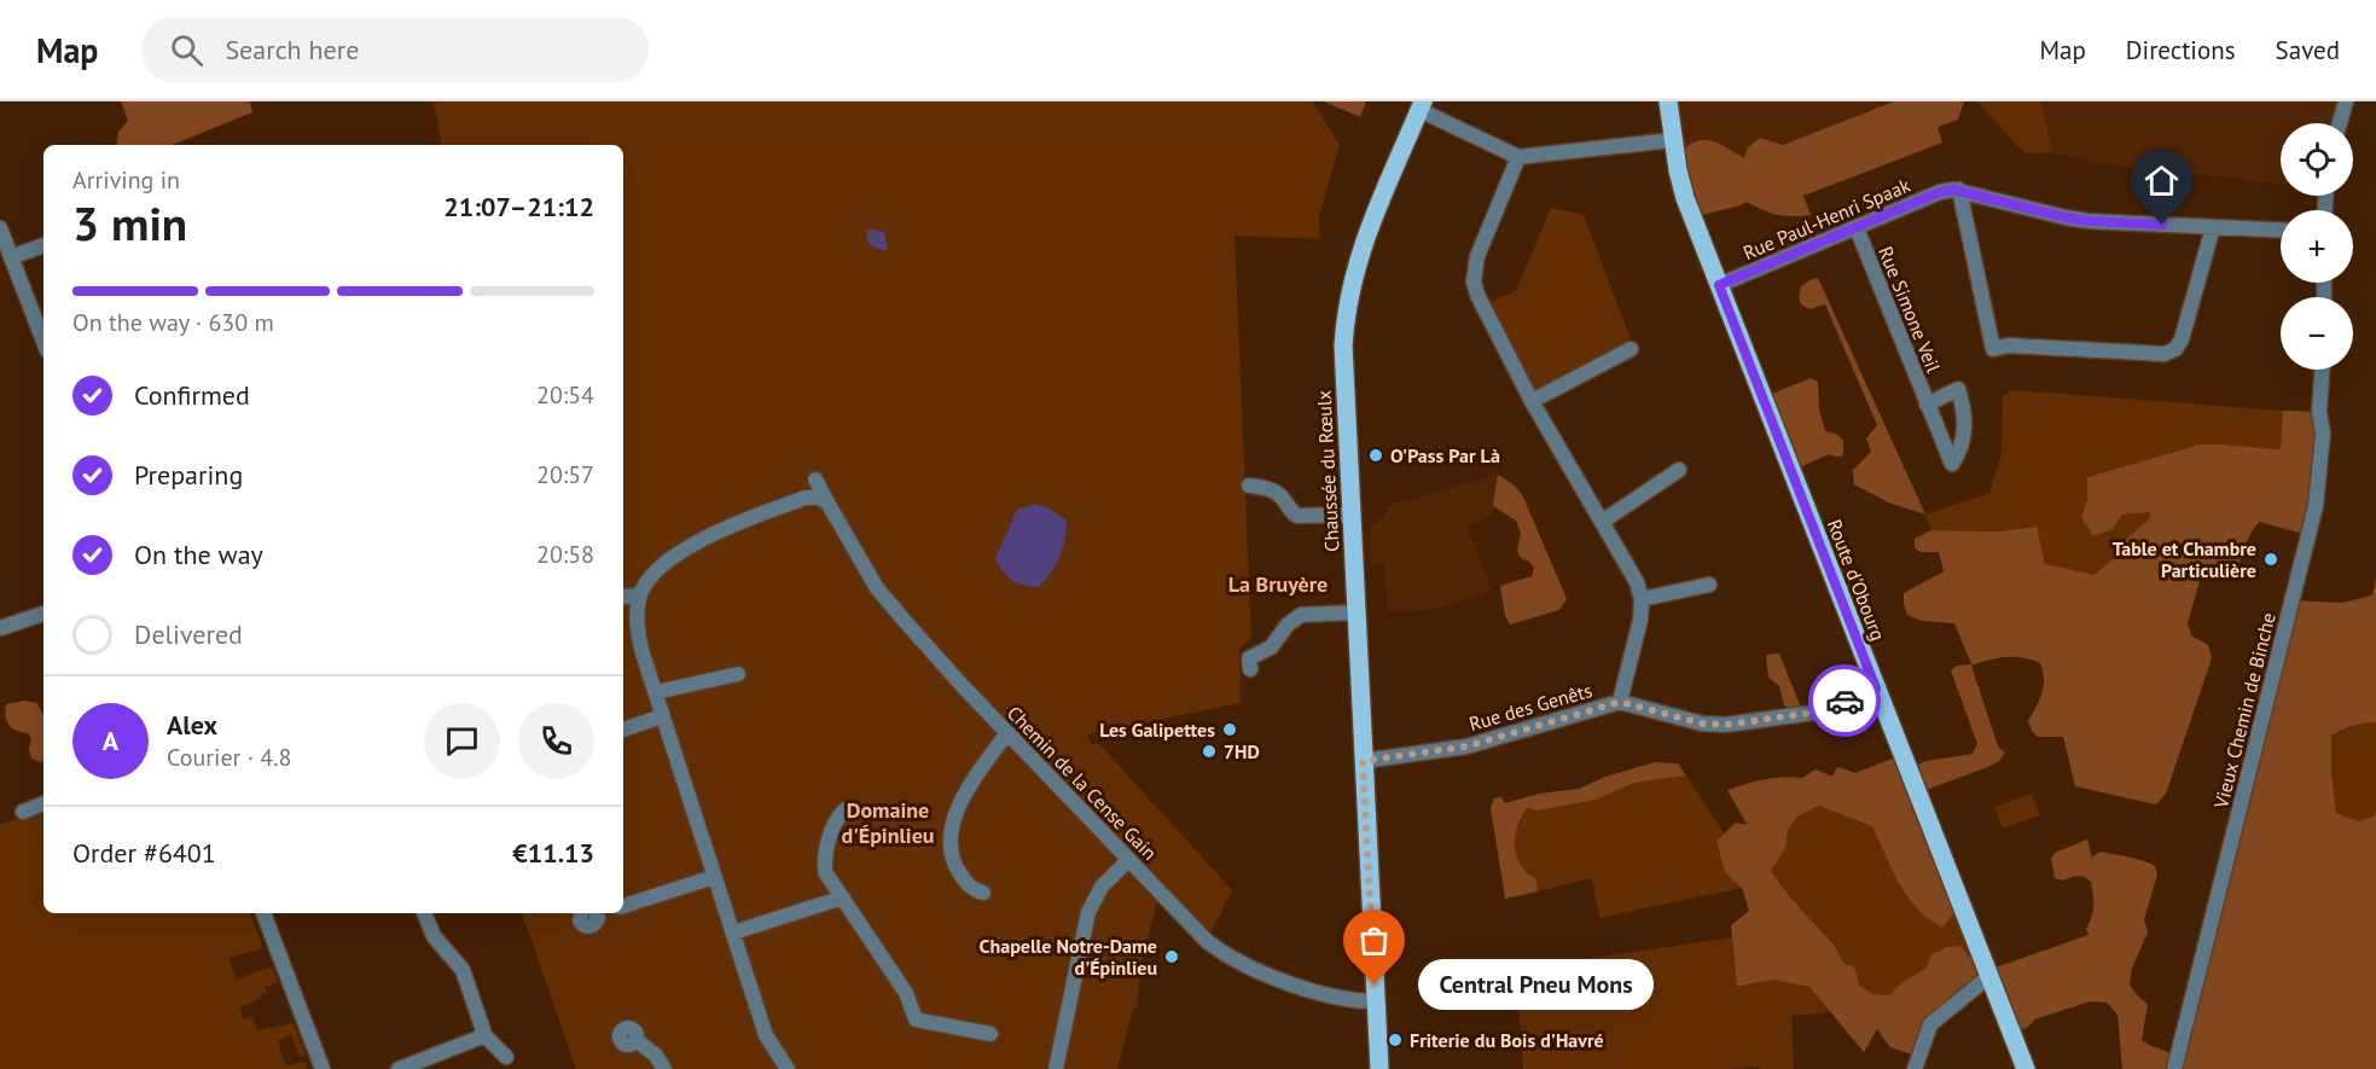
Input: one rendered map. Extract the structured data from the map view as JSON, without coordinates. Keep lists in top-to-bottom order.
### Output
{
  "streets": {
    "main road": ["Chaussée du Rœulx", "Route d'Obourg"],
    "street": [
      "Rue Paul-Henri Spaak",
      "Rue Simone Veil",
      "Rue des Genêts",
      "Vieux Chemin de Binche",
      "Chemin de la Cense Gain"
    ]
  },
  "crossings": [
    ["Rue Paul-Henri Spaak", "Rue Simone Veil"],
    ["Rue Paul-Henri Spaak", "Route d'Obourg"],
    ["Chaussée du Rœulx", "Rue des Genêts"],
    ["Chaussée du Rœulx", "Chemin de la Cense Gain"],
    ["Route d'Obourg", "Rue des Genêts"]
  ],
  "districts": ["La Bruyère", "Domaine d'Épinlieu"],
  "places": [
    "O'Pass Par Là",
    "Table et Chambre Particulière",
    "Les Galipettes",
    "7HD",
    "Chapelle Notre-Dame d'Épinlieu",
    "Central Pneu Mons",
    "Friterie du Bois d'Havré"
  ],
  "page": {
    "header": "Map",
    "search": "Search here",
    "nav": ["Map", "Directions", "Saved"],
    "map_buttons": ["+", "−"],
    "heading": ["3 min", "Arriving in", "21:07–21:12"],
    "panel": [
      "Alex",
      "Courier · 4.8",
      "Order #6401",
      "€11.13"
    ],
    "bar": "On the way · 630 m",
    "list": [
      ["Confirmed", "20:54"],
      ["Preparing", "20:57"],
      ["On the way", "20:58"],
      "Delivered"
    ],
    "round": "A",
    "bubble": "Central Pneu Mons"
  }
}
